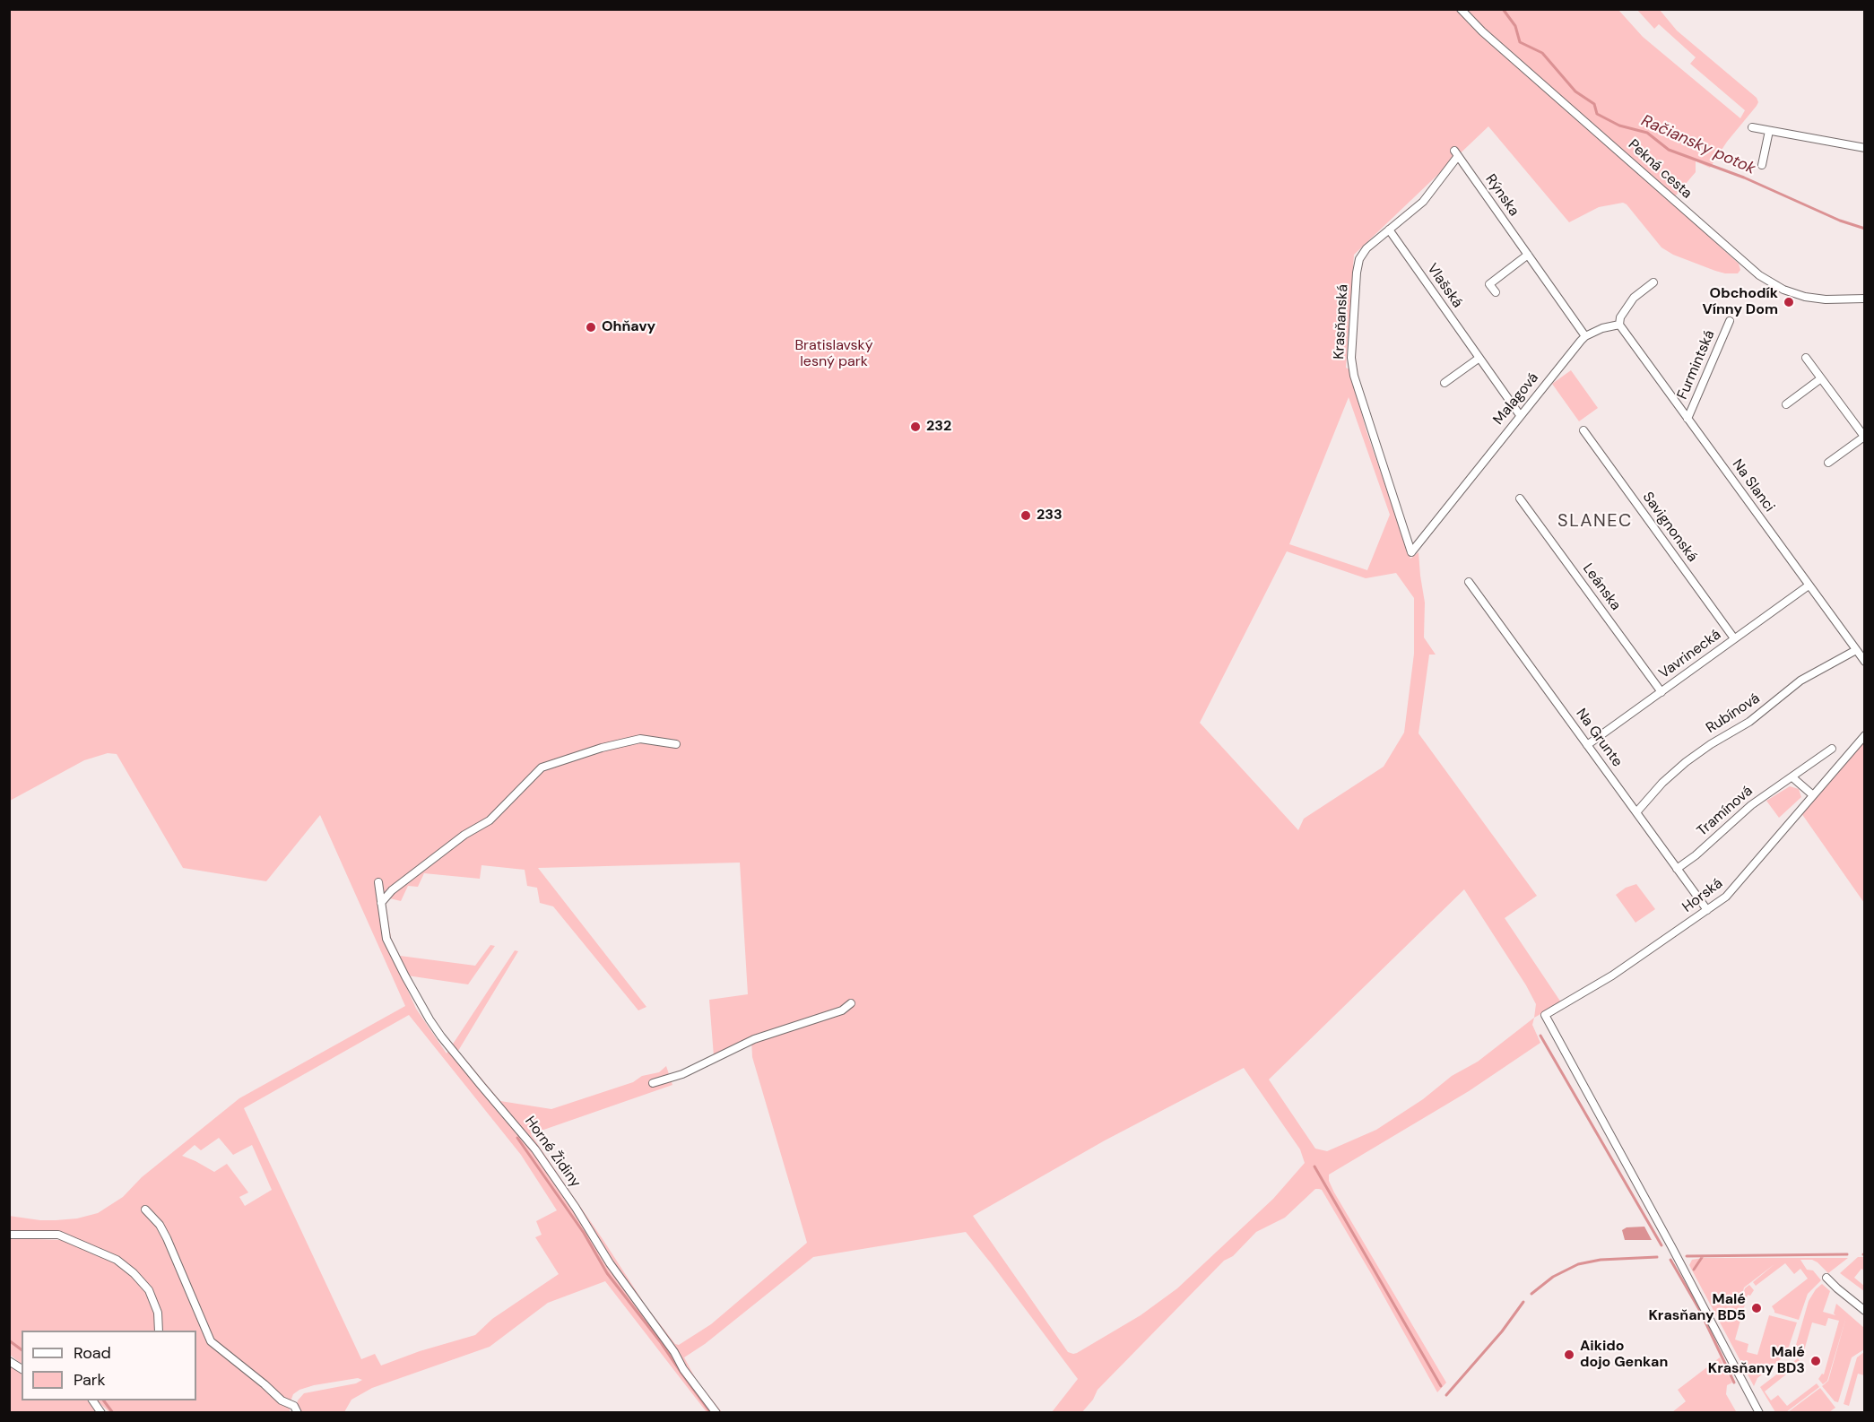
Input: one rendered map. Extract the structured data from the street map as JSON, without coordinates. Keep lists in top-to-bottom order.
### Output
{
  "streets": {
    "street": [
      "Pekná cesta",
      "Rýnska",
      "Vlašská",
      "Krasňanská",
      "Furmintská",
      "Malagová",
      "Na Slanci",
      "Savignonská",
      "Leánska",
      "Vavrinecká",
      "Rubínová",
      "Na Grunte",
      "Tramínová",
      "Horská",
      "Horné Židiny"
    ]
  },
  "crossings": [
    ["Rýnska", "Krasňanská"],
    ["Rýnska", "Malagová"],
    ["Vlašská", "Krasňanská"],
    ["Vlašská", "Malagová"],
    ["Krasňanská", "Malagová"],
    ["Furmintská", "Na Slanci"],
    ["Na Slanci", "Vavrinecká"],
    ["Na Slanci", "Rubínová"],
    ["Savignonská", "Vavrinecká"],
    ["Leánska", "Vavrinecká"],
    ["Vavrinecká", "Na Grunte"],
    ["Rubínová", "Na Grunte"],
    ["Na Grunte", "Tramínová"],
    ["Na Grunte", "Horská"]
  ],
  "districts": ["SLANEC"],
  "water": ["Račiansky potok"],
  "parks": ["Bratislavský lesný park"],
  "places": [
    "Obchodík Vínny Dom",
    "Ohňavy",
    "232",
    "233",
    "Malé Krasňany BD5",
    "Aikido dojo Genkan",
    "Malé Krasňany BD3"
  ],
  "legend": ["Road", "Park"]
}
